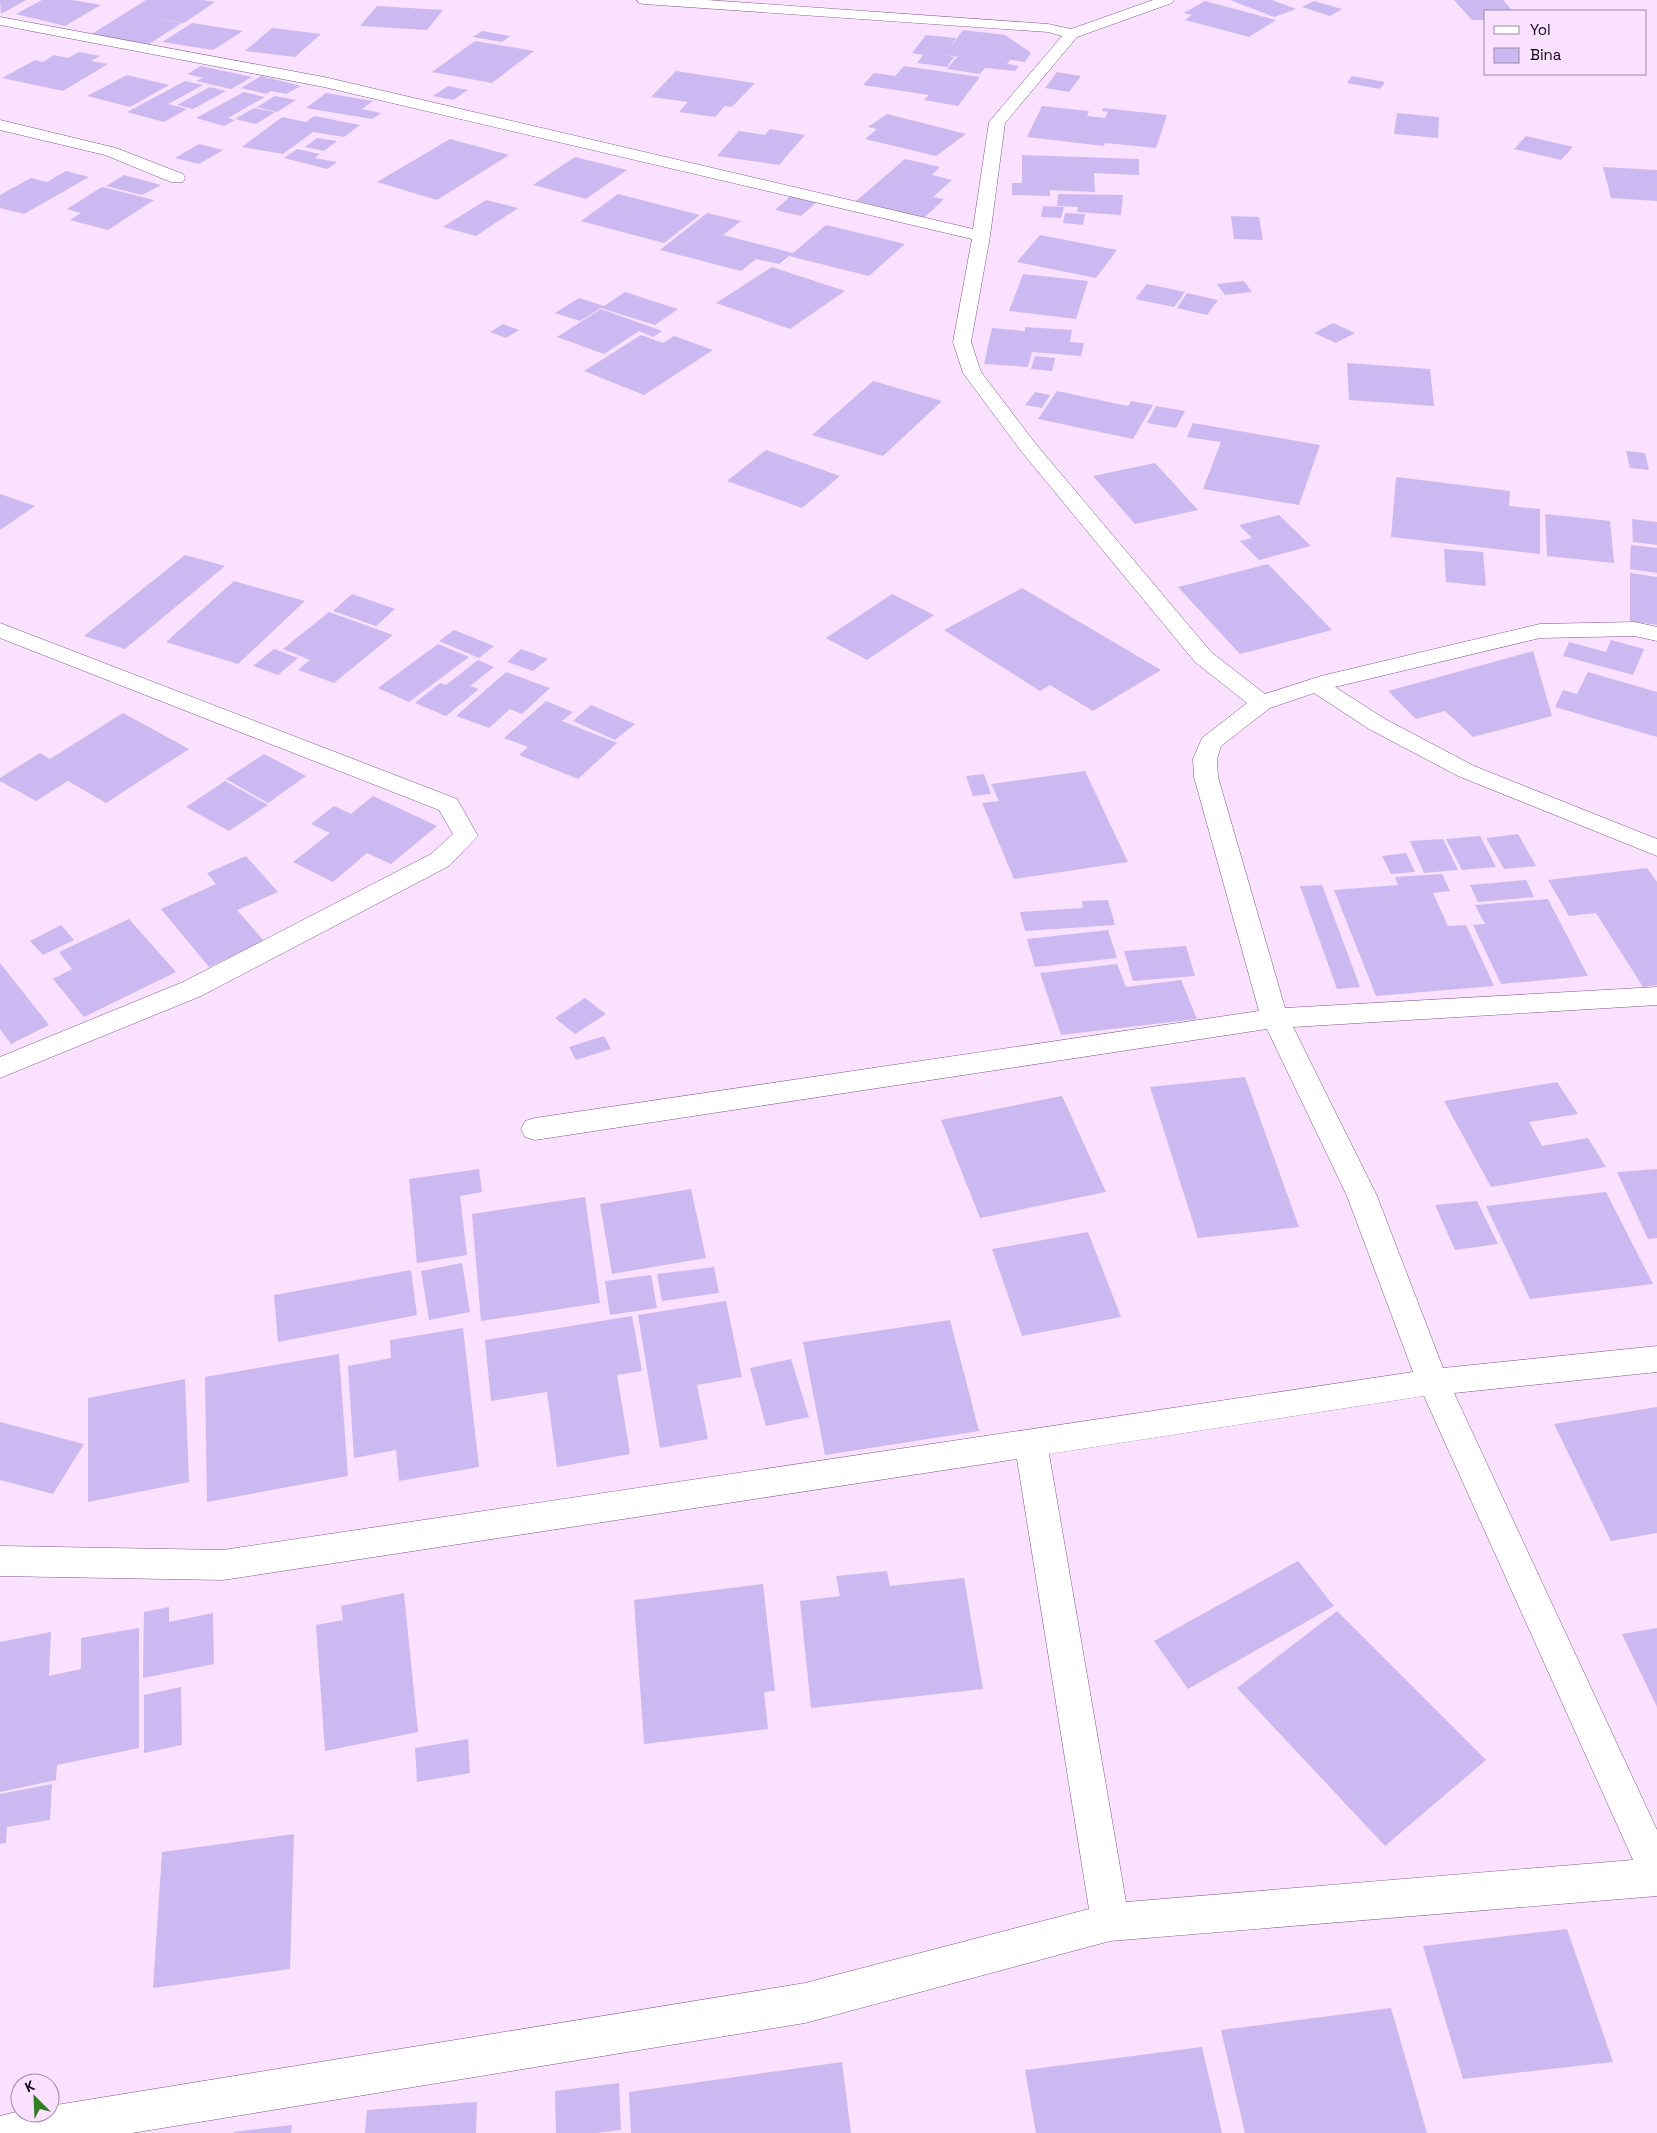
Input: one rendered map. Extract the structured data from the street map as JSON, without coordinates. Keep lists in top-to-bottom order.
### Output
{
  "legend": ["Yol", "Bina"],
  "north": "top left"
}
